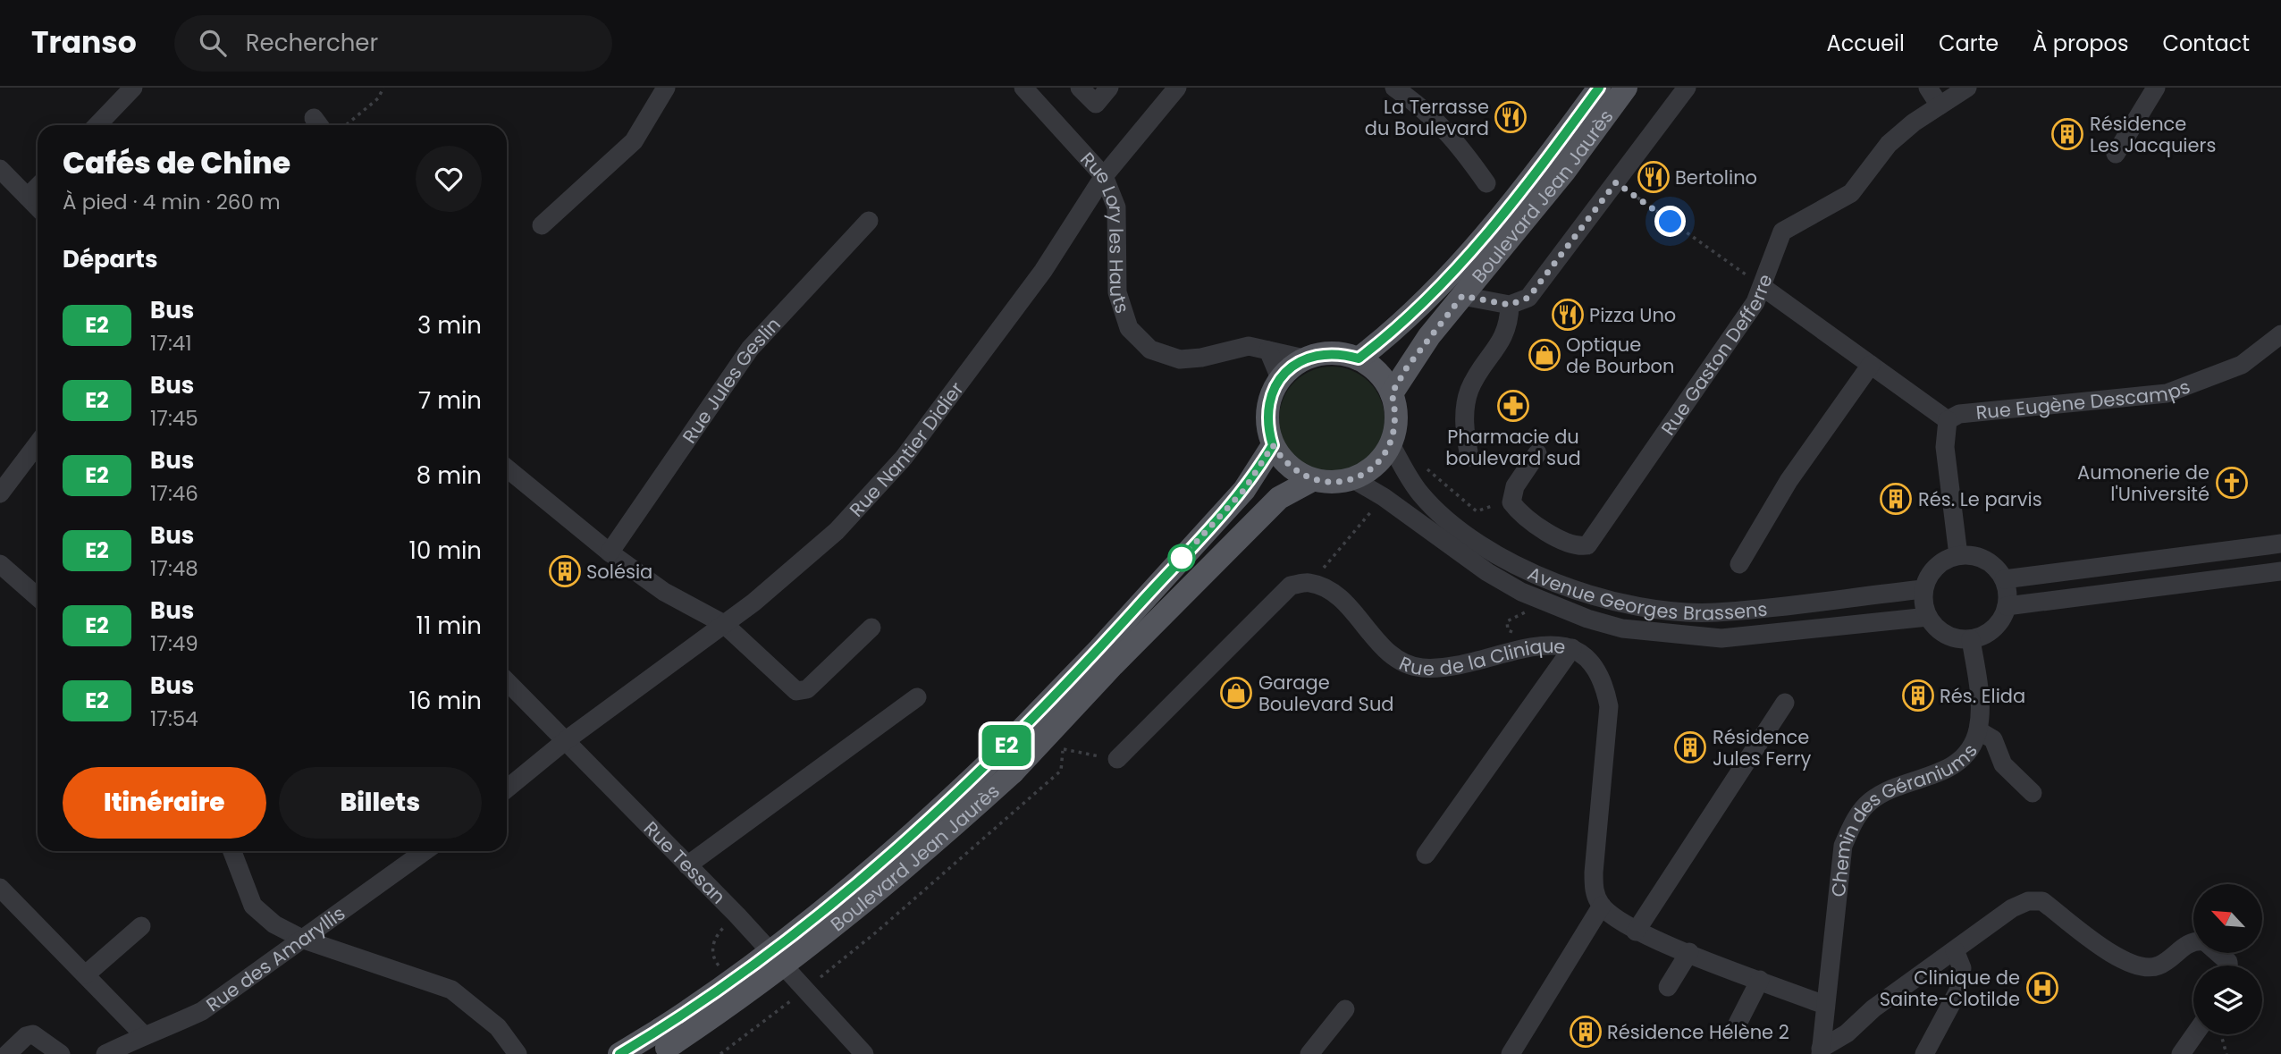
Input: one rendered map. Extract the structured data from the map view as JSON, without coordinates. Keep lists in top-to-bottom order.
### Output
{
  "streets": {
    "main road": ["Boulevard Jean Jaurès"],
    "street": [
      "Rue Lory les Hauts",
      "Rue Gaston Defferre",
      "Rue Jules Geslin",
      "Rue Eugène Descamps",
      "Rue Nantier Didier",
      "Avenue Georges Brassens",
      "Rue de la Clinique",
      "Chemin des Géraniums",
      "Rue Tessan",
      "Rue des Amaryllis"
    ]
  },
  "crossings": [
    ["Boulevard Jean Jaurès", "Rue Lory les Hauts"],
    ["Boulevard Jean Jaurès", "Avenue Georges Brassens"],
    ["Rue Lory les Hauts", "Rue Nantier Didier"],
    ["Rue Lory les Hauts", "Avenue Georges Brassens"],
    ["Rue Gaston Defferre", "Rue Eugène Descamps"],
    ["Rue Nantier Didier", "Rue Tessan"],
    ["Avenue Georges Brassens", "Chemin des Géraniums"]
  ],
  "places": {
    "restaurant": ["La Terrasse du Boulevard", "Bertolino", "Pizza Uno"],
    "building": [
      "Résidence Les Jacquiers",
      "Rés. Le parvis",
      "Solésia",
      "Rés. Elida",
      "Résidence Jules Ferry",
      "Résidence Hélène 2"
    ],
    "shop": ["Optique de Bourbon", "Garage Boulevard Sud"],
    "pharmacy": ["Pharmacie du boulevard sud"],
    "church": ["Aumonerie de l'Université"],
    "hospital": ["Clinique de Sainte-Clotilde"]
  },
  "lines": ["bus line E2"],
  "north": "top left",
  "page": {
    "header": "Transo",
    "search": "Rechercher",
    "nav": [
      "Accueil",
      "Carte",
      "À propos",
      "Contact"
    ],
    "on_map": "E2",
    "heading": [
      ["Cafés de Chine", "À pied · 4 min · 260 m"],
      "Départs"
    ],
    "list": [
      {
        "mark": "E2",
        "name": "Bus",
        "note": "17:41",
        "value": "3 min"
      },
      {
        "mark": "E2",
        "name": "Bus",
        "note": "17:45",
        "value": "7 min"
      },
      {
        "mark": "E2",
        "name": "Bus",
        "note": "17:46",
        "value": "8 min"
      },
      {
        "mark": "E2",
        "name": "Bus",
        "note": "17:48",
        "value": "10 min"
      },
      {
        "mark": "E2",
        "name": "Bus",
        "note": "17:49",
        "value": "11 min"
      },
      {
        "mark": "E2",
        "name": "Bus",
        "note": "17:54",
        "value": "16 min"
      }
    ],
    "buttons": ["Itinéraire", "Billets"]
  }
}
